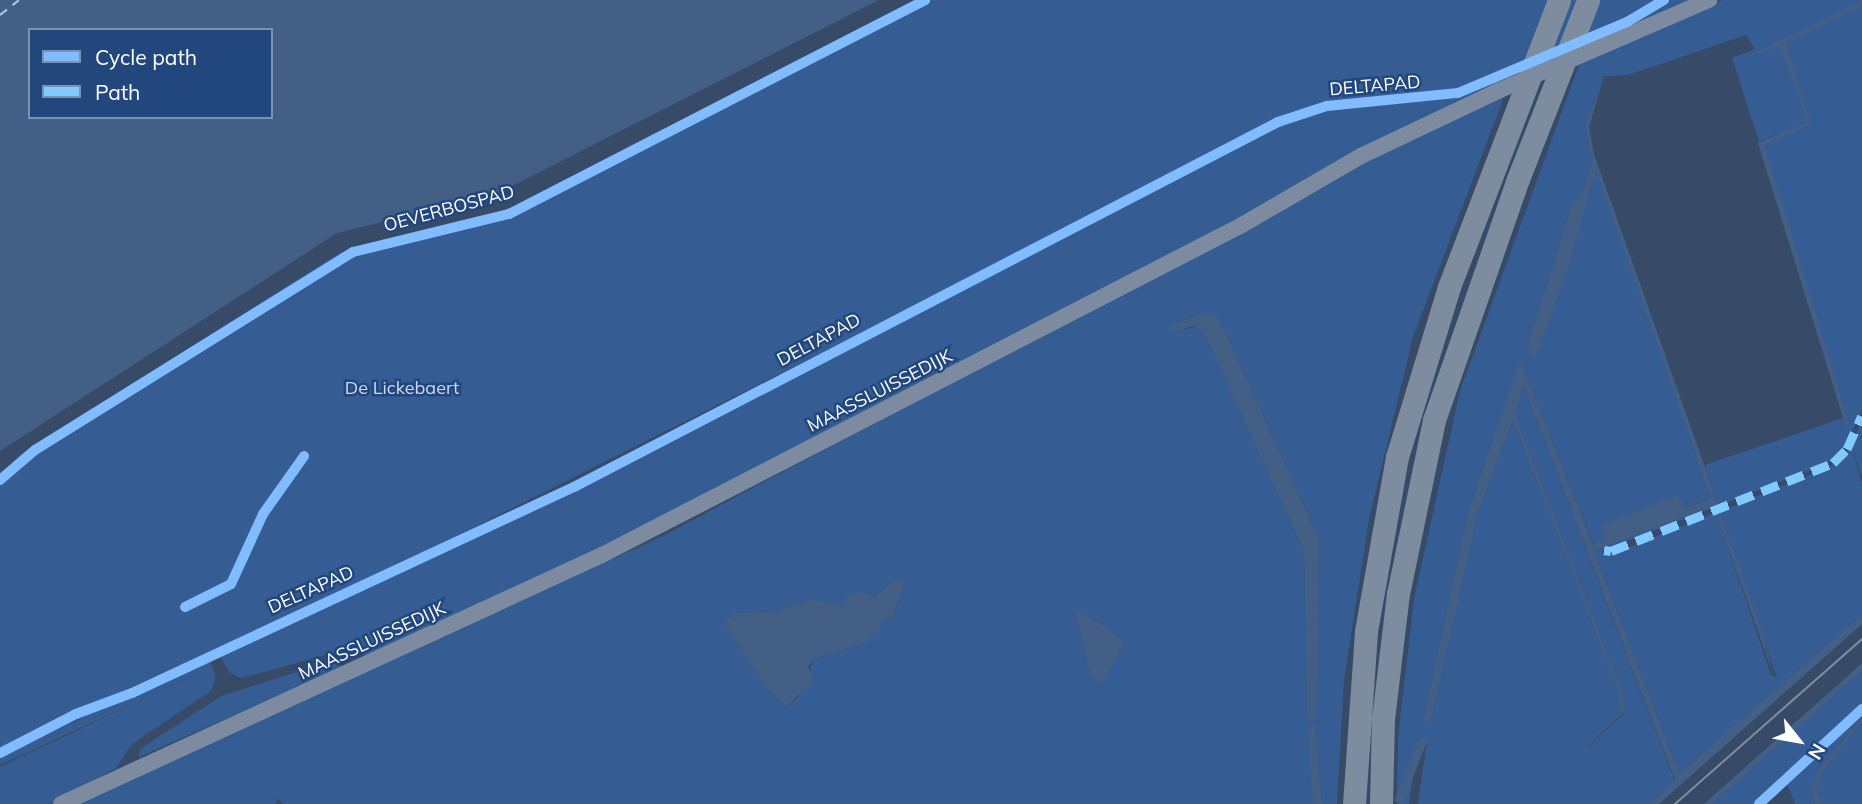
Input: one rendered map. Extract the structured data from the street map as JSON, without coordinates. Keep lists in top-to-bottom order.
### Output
{
  "streets": {
    "street": ["MAASSLUISSEDIJK"],
    "cycle path": ["DELTAPAD", "OEVERBOSPAD"]
  },
  "parks": ["De Lickebaert"],
  "legend": ["Cycle path", "Path"],
  "north": "bottom right"
}
